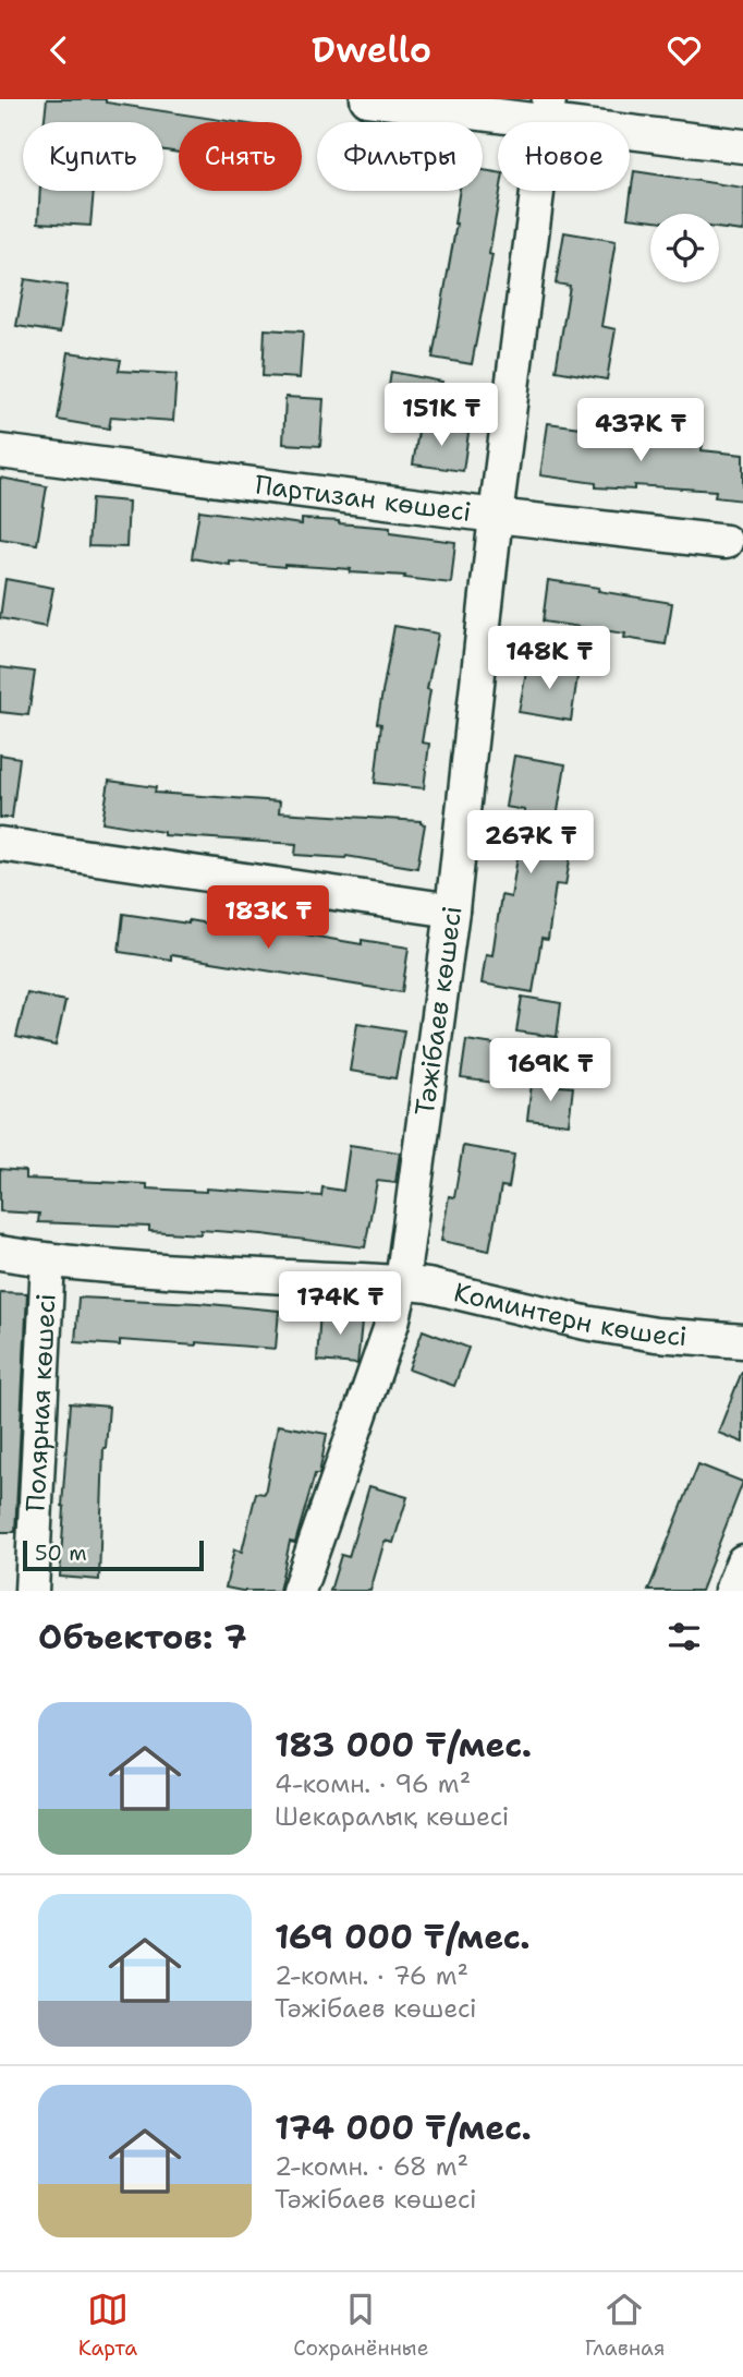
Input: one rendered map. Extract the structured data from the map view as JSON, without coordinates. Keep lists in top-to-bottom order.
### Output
{
  "streets": {
    "street": [
      "Партизан көшесі",
      "Тәжібаев көшесі",
      "Коминтерн көшесі",
      "Полярная көшесі"
    ]
  },
  "crossings": [
    ["Партизан көшесі", "Тәжібаев көшесі"],
    ["Тәжібаев көшесі", "Коминтерн көшесі"],
    ["Коминтерн көшесі", "Полярная көшесі"]
  ],
  "scale_bar": "50 m",
  "page": {
    "header": "Dwello",
    "chip": [
      "Купить",
      "Снять",
      "Фильтры",
      "Новое"
    ],
    "price": [
      "151K ₸",
      "437K ₸",
      "148K ₸",
      "267K ₸",
      "183K ₸",
      "169K ₸",
      "174K ₸"
    ],
    "scale": "50 m",
    "heading": "Объектов: 7",
    "list": [
      {
        "name": "183 000 ₸/мес.",
        "note": "4-комн. · 96 m² · Шекаралық көшесі"
      },
      {
        "name": "169 000 ₸/мес.",
        "note": "2-комн. · 76 m² · Тәжібаев көшесі"
      },
      {
        "name": "174 000 ₸/мес.",
        "note": "2-комн. · 68 m² · Тәжібаев көшесі"
      }
    ],
    "tabs": ["Карта", "Сохранённые", "Главная"]
  }
}
